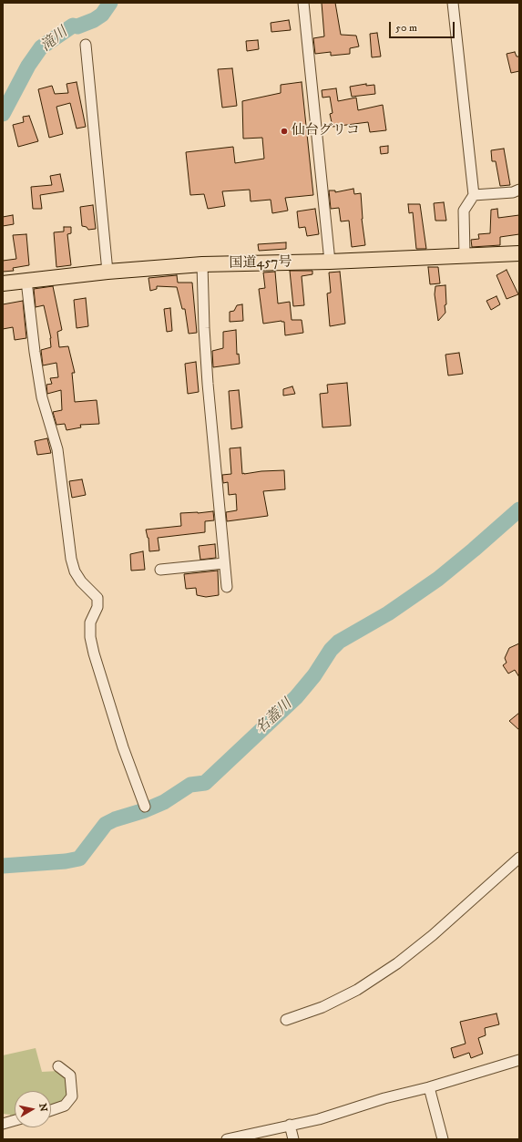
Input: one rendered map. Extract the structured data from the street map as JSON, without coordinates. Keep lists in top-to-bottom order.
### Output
{
  "streets": {
    "highway": ["国道457号"]
  },
  "water": ["滝川", "名蓋川"],
  "places": ["仙台グリコ"],
  "scale_bar": "50 m",
  "north": "right"
}
